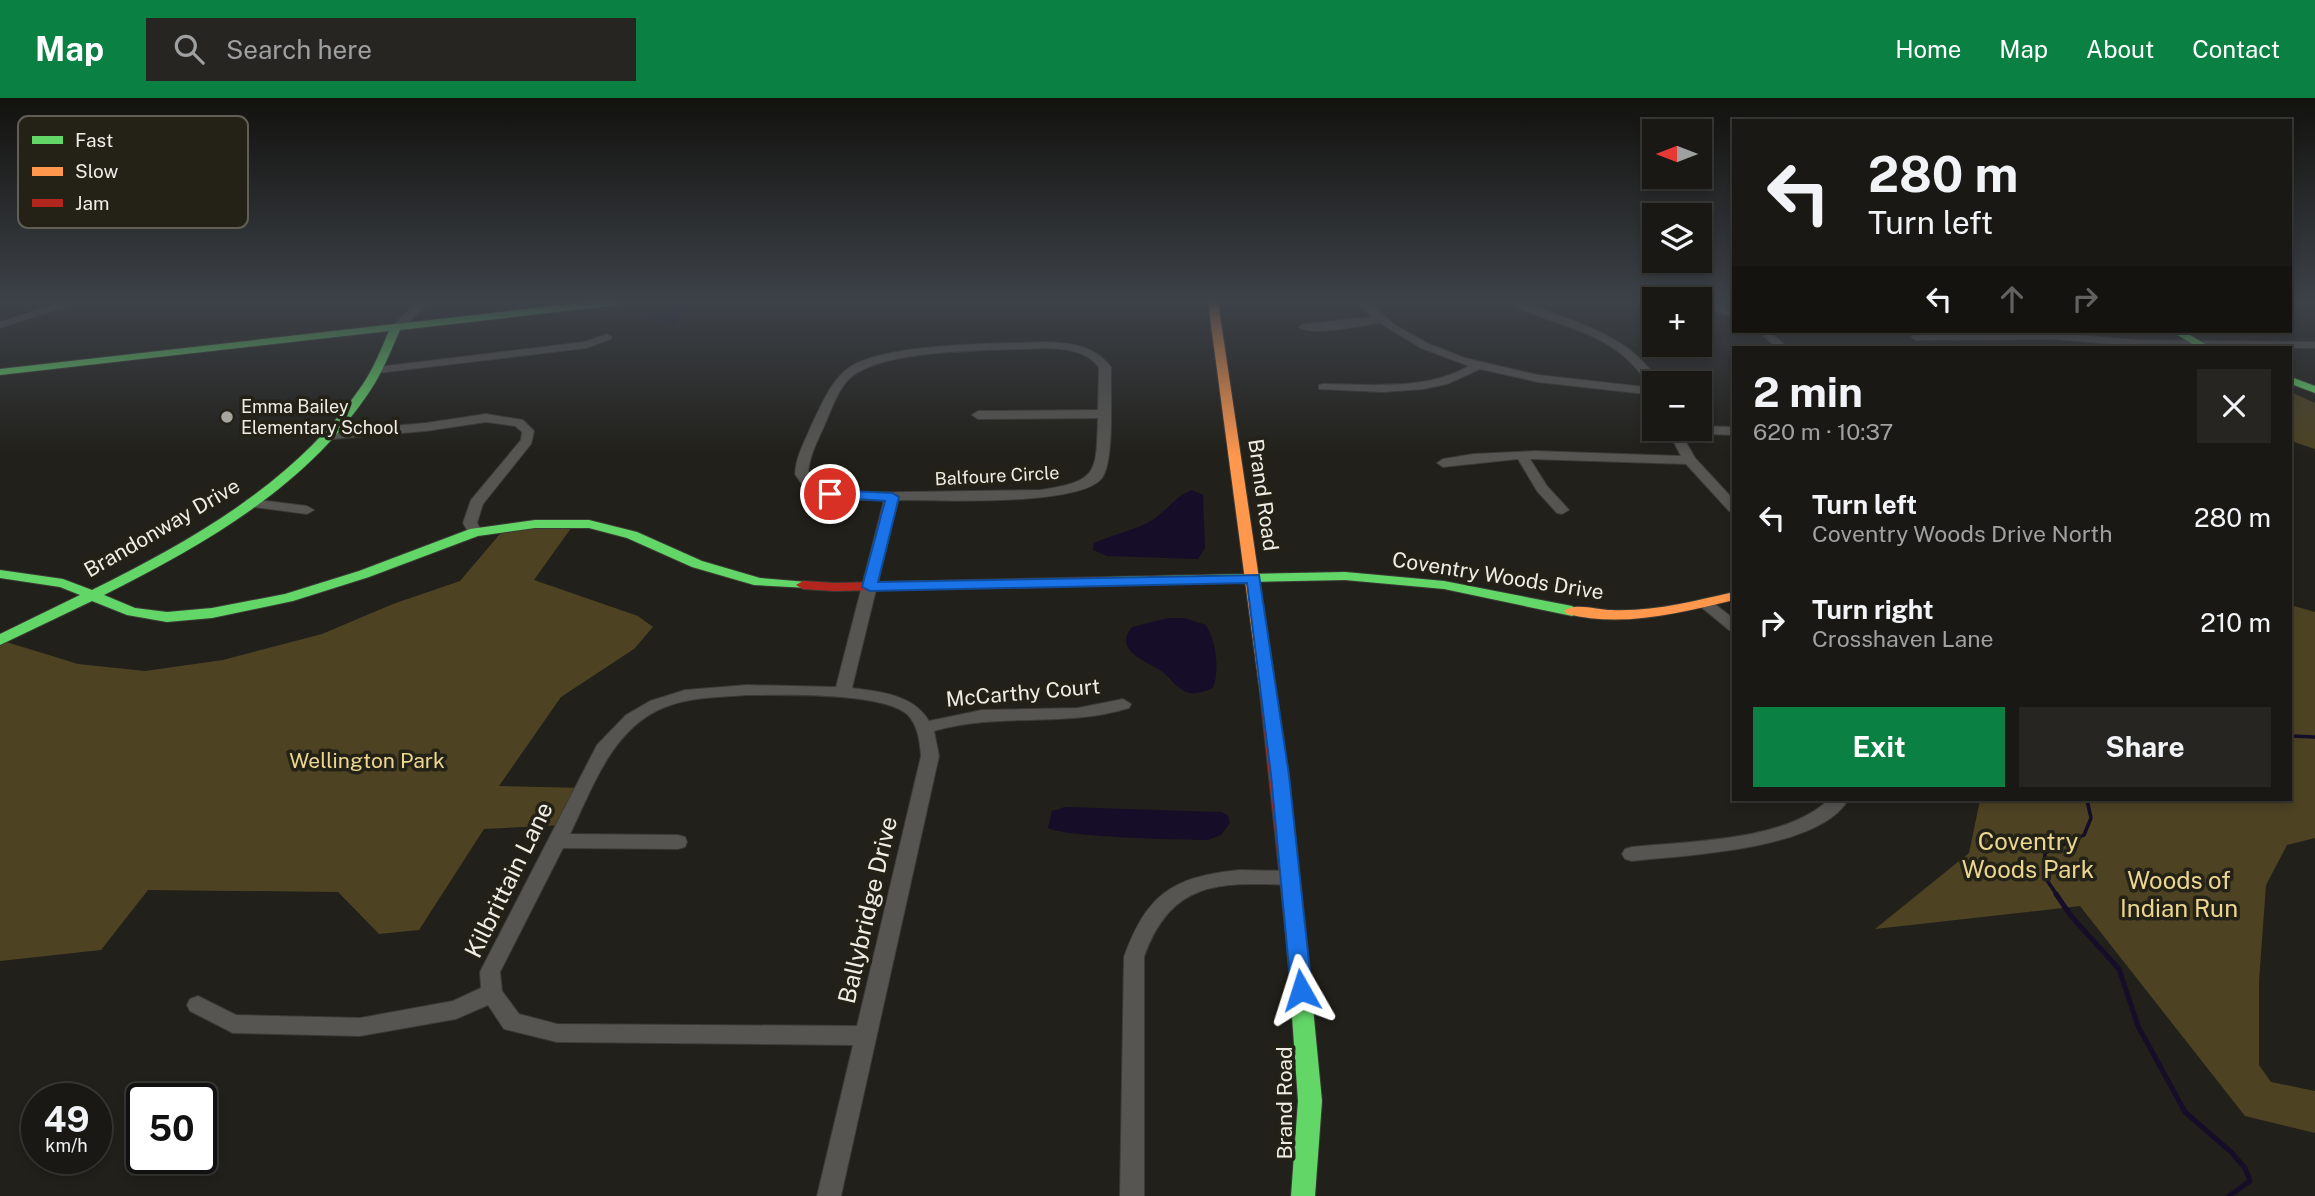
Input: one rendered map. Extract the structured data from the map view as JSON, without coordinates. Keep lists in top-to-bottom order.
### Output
{
  "streets": {
    "street": [
      "Balfoure Circle",
      "Brand Road",
      "Brandonway Drive",
      "Coventry Woods Drive",
      "McCarthy Court",
      "Kilbrittain Lane",
      "Ballybridge Drive"
    ]
  },
  "crossings": [
    ["Brand Road", "Coventry Woods Drive"],
    ["Brandonway Drive", "Coventry Woods Drive"],
    ["McCarthy Court", "Ballybridge Drive"],
    ["Kilbrittain Lane", "Ballybridge Drive"]
  ],
  "parks": ["Wellington Park", "Coventry Woods Park", "Woods of Indian Run"],
  "places": ["Emma Bailey Elementary School"],
  "legend": ["Fast", "Slow", "Jam"],
  "north": "left",
  "page": {
    "header": "Map",
    "search": "Search here",
    "nav": [
      "Home",
      "Map",
      "About",
      "Contact"
    ],
    "map_buttons": ["+", "−"],
    "turn": ["280 m", "Turn left"],
    "heading": ["2 min", "620 m · 10:37"],
    "list": [
      {
        "name": "Turn left",
        "note": "Coventry Woods Drive North",
        "value": "280 m"
      },
      {
        "name": "Turn right",
        "note": "Crosshaven Lane",
        "value": "210 m"
      }
    ],
    "buttons": ["Exit", "Share"],
    "speed": "49 km/h",
    "limit": "50"
  }
}
